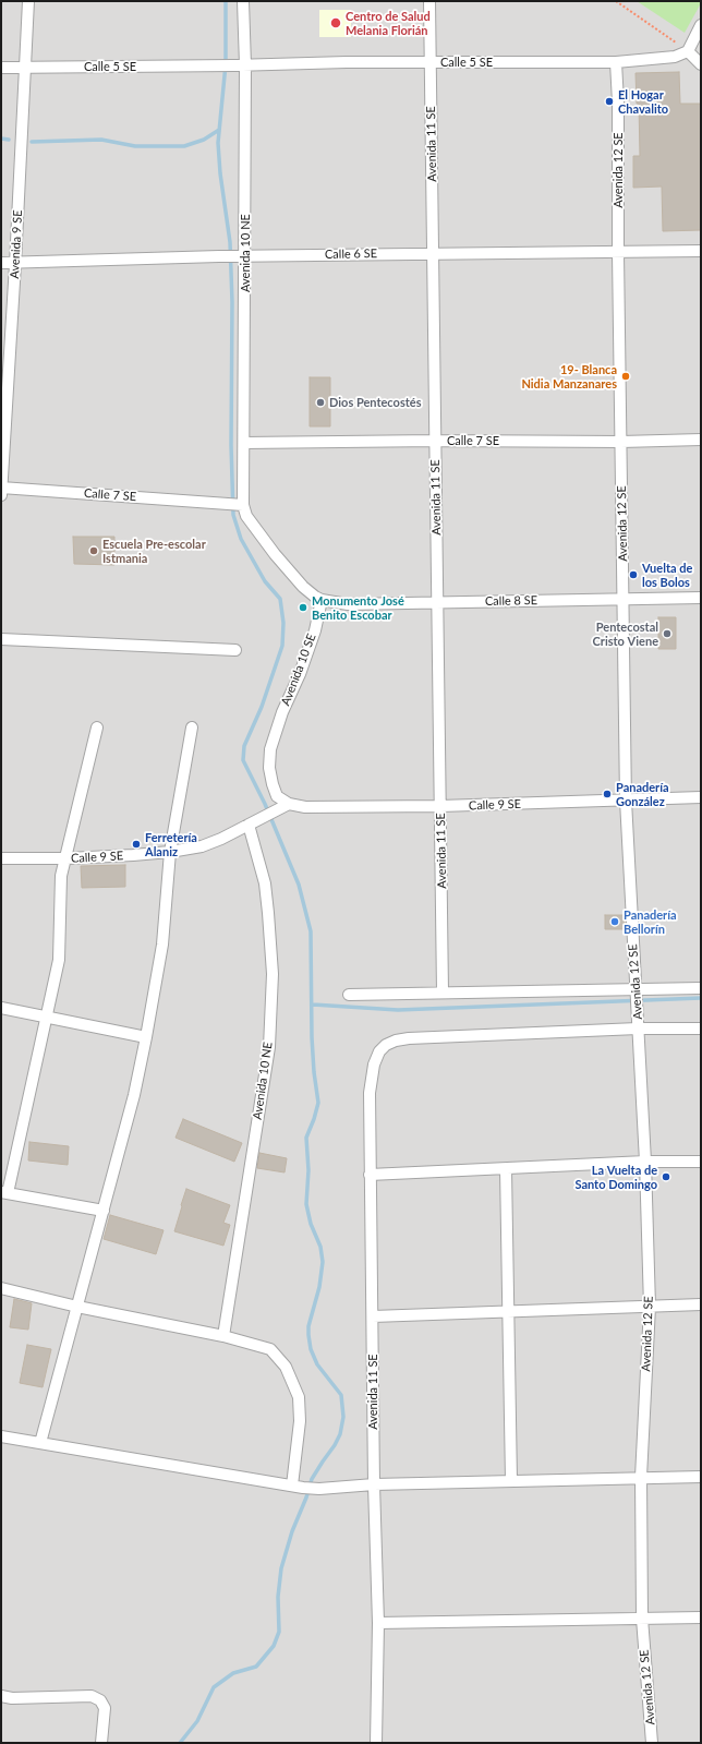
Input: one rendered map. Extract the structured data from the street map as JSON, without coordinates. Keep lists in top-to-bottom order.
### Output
{
  "streets": {
    "street": [
      "Calle 5 SE",
      "Avenida 11 SE",
      "Avenida 12 SE",
      "Avenida 9 SE",
      "Avenida 10 NE",
      "Calle 6 SE",
      "Calle 7 SE",
      "Calle 8 SE",
      "Avenida 10 SE",
      "Calle 9 SE"
    ]
  },
  "crossings": [
    ["Calle 5 SE", "Avenida 11 SE"],
    ["Calle 5 SE", "Avenida 12 SE"],
    ["Calle 5 SE", "Avenida 9 SE"],
    ["Calle 5 SE", "Avenida 10 NE"],
    ["Avenida 11 SE", "Avenida 12 SE"],
    ["Avenida 11 SE", "Calle 6 SE"],
    ["Avenida 11 SE", "Calle 7 SE"],
    ["Avenida 11 SE", "Calle 8 SE"],
    ["Avenida 11 SE", "Calle 9 SE"],
    ["Avenida 12 SE", "Calle 6 SE"],
    ["Avenida 12 SE", "Calle 7 SE"],
    ["Avenida 12 SE", "Calle 8 SE"],
    ["Avenida 12 SE", "Calle 9 SE"],
    ["Avenida 9 SE", "Calle 6 SE"],
    ["Avenida 9 SE", "Calle 7 SE"],
    ["Avenida 10 NE", "Calle 6 SE"],
    ["Avenida 10 NE", "Calle 7 SE"],
    ["Avenida 10 NE", "Calle 9 SE"],
    ["Calle 8 SE", "Avenida 10 SE"],
    ["Avenida 10 SE", "Calle 9 SE"]
  ],
  "places": [
    "Centro de Salud Melania Florián",
    "El Hogar Chavalito",
    "19- Blanca Nidia Manzanares",
    "Dios Pentecostés",
    "Escuela Pre-escolar Istmania",
    "Vuelta de los Bolos",
    "Monumento José Benito Escobar",
    "Pentecostal Cristo Viene",
    "Panadería González",
    "Ferretería Alaniz",
    "Panadería Bellorín",
    "La Vuelta de Santo Domingo"
  ]
}
